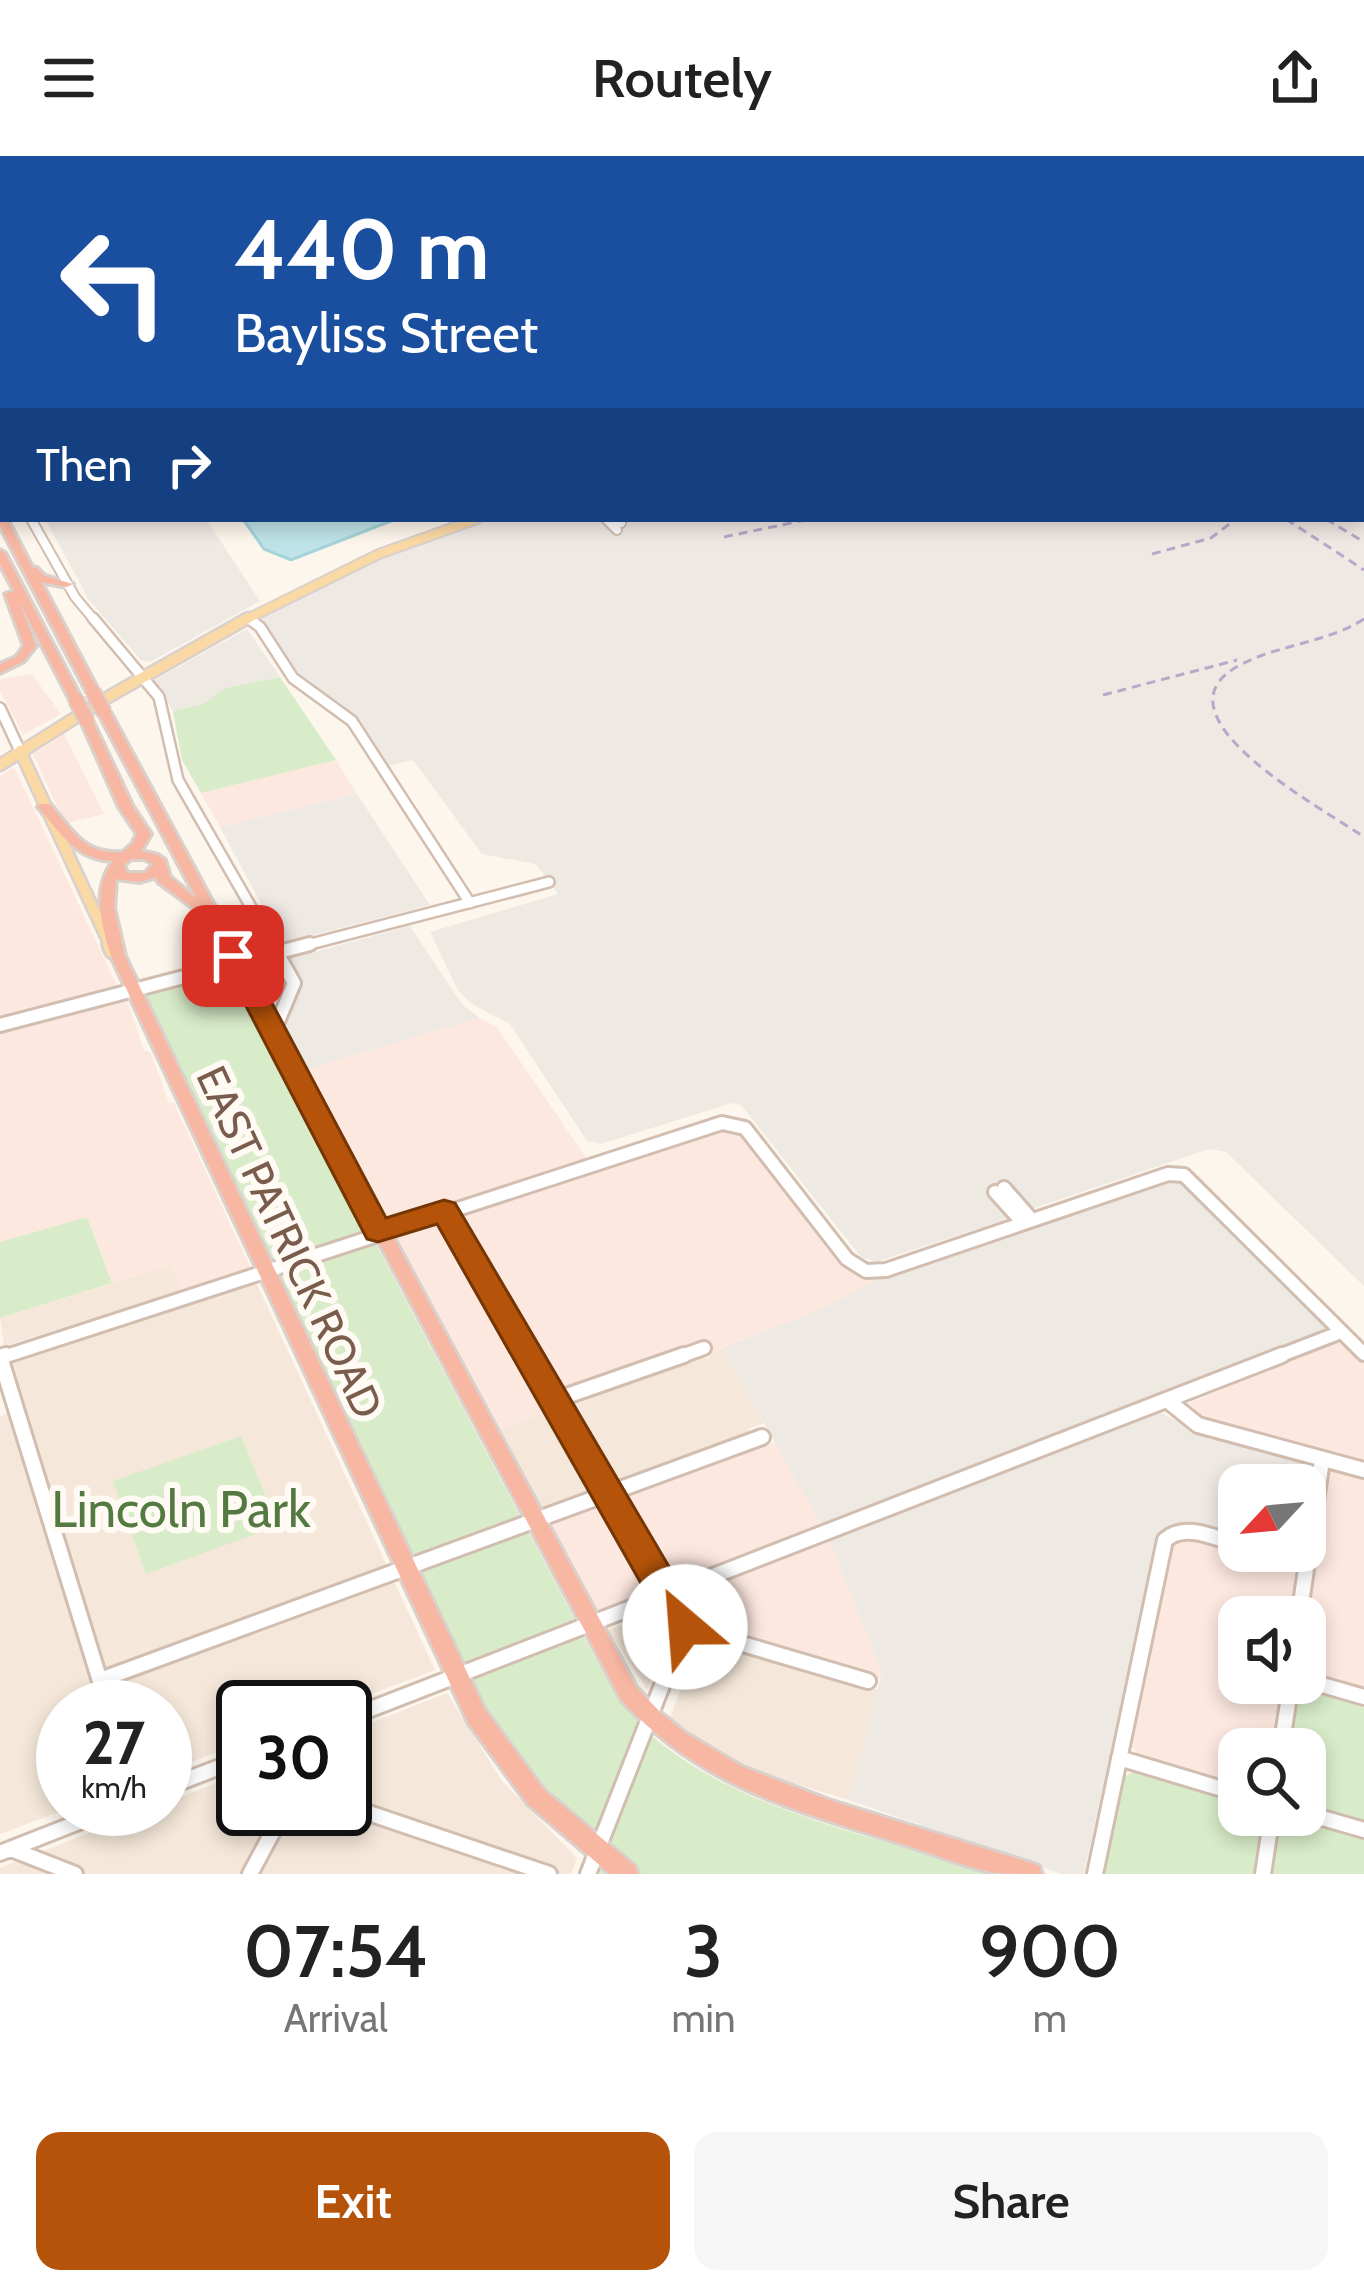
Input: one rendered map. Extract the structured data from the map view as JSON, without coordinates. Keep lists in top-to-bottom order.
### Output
{
  "streets": {
    "highway": ["EAST PATRICK ROAD"]
  },
  "parks": ["Lincoln Park"],
  "north": "bottom left",
  "page": {
    "header": "Routely",
    "turn": ["440 m", "Bayliss Street"],
    "then": "Then",
    "speed": "27 km/h",
    "limit": "30",
    "eta": [
      "07:54",
      "Arrival",
      "3",
      "min",
      "900",
      "m"
    ],
    "buttons": ["Exit", "Share"]
  }
}
